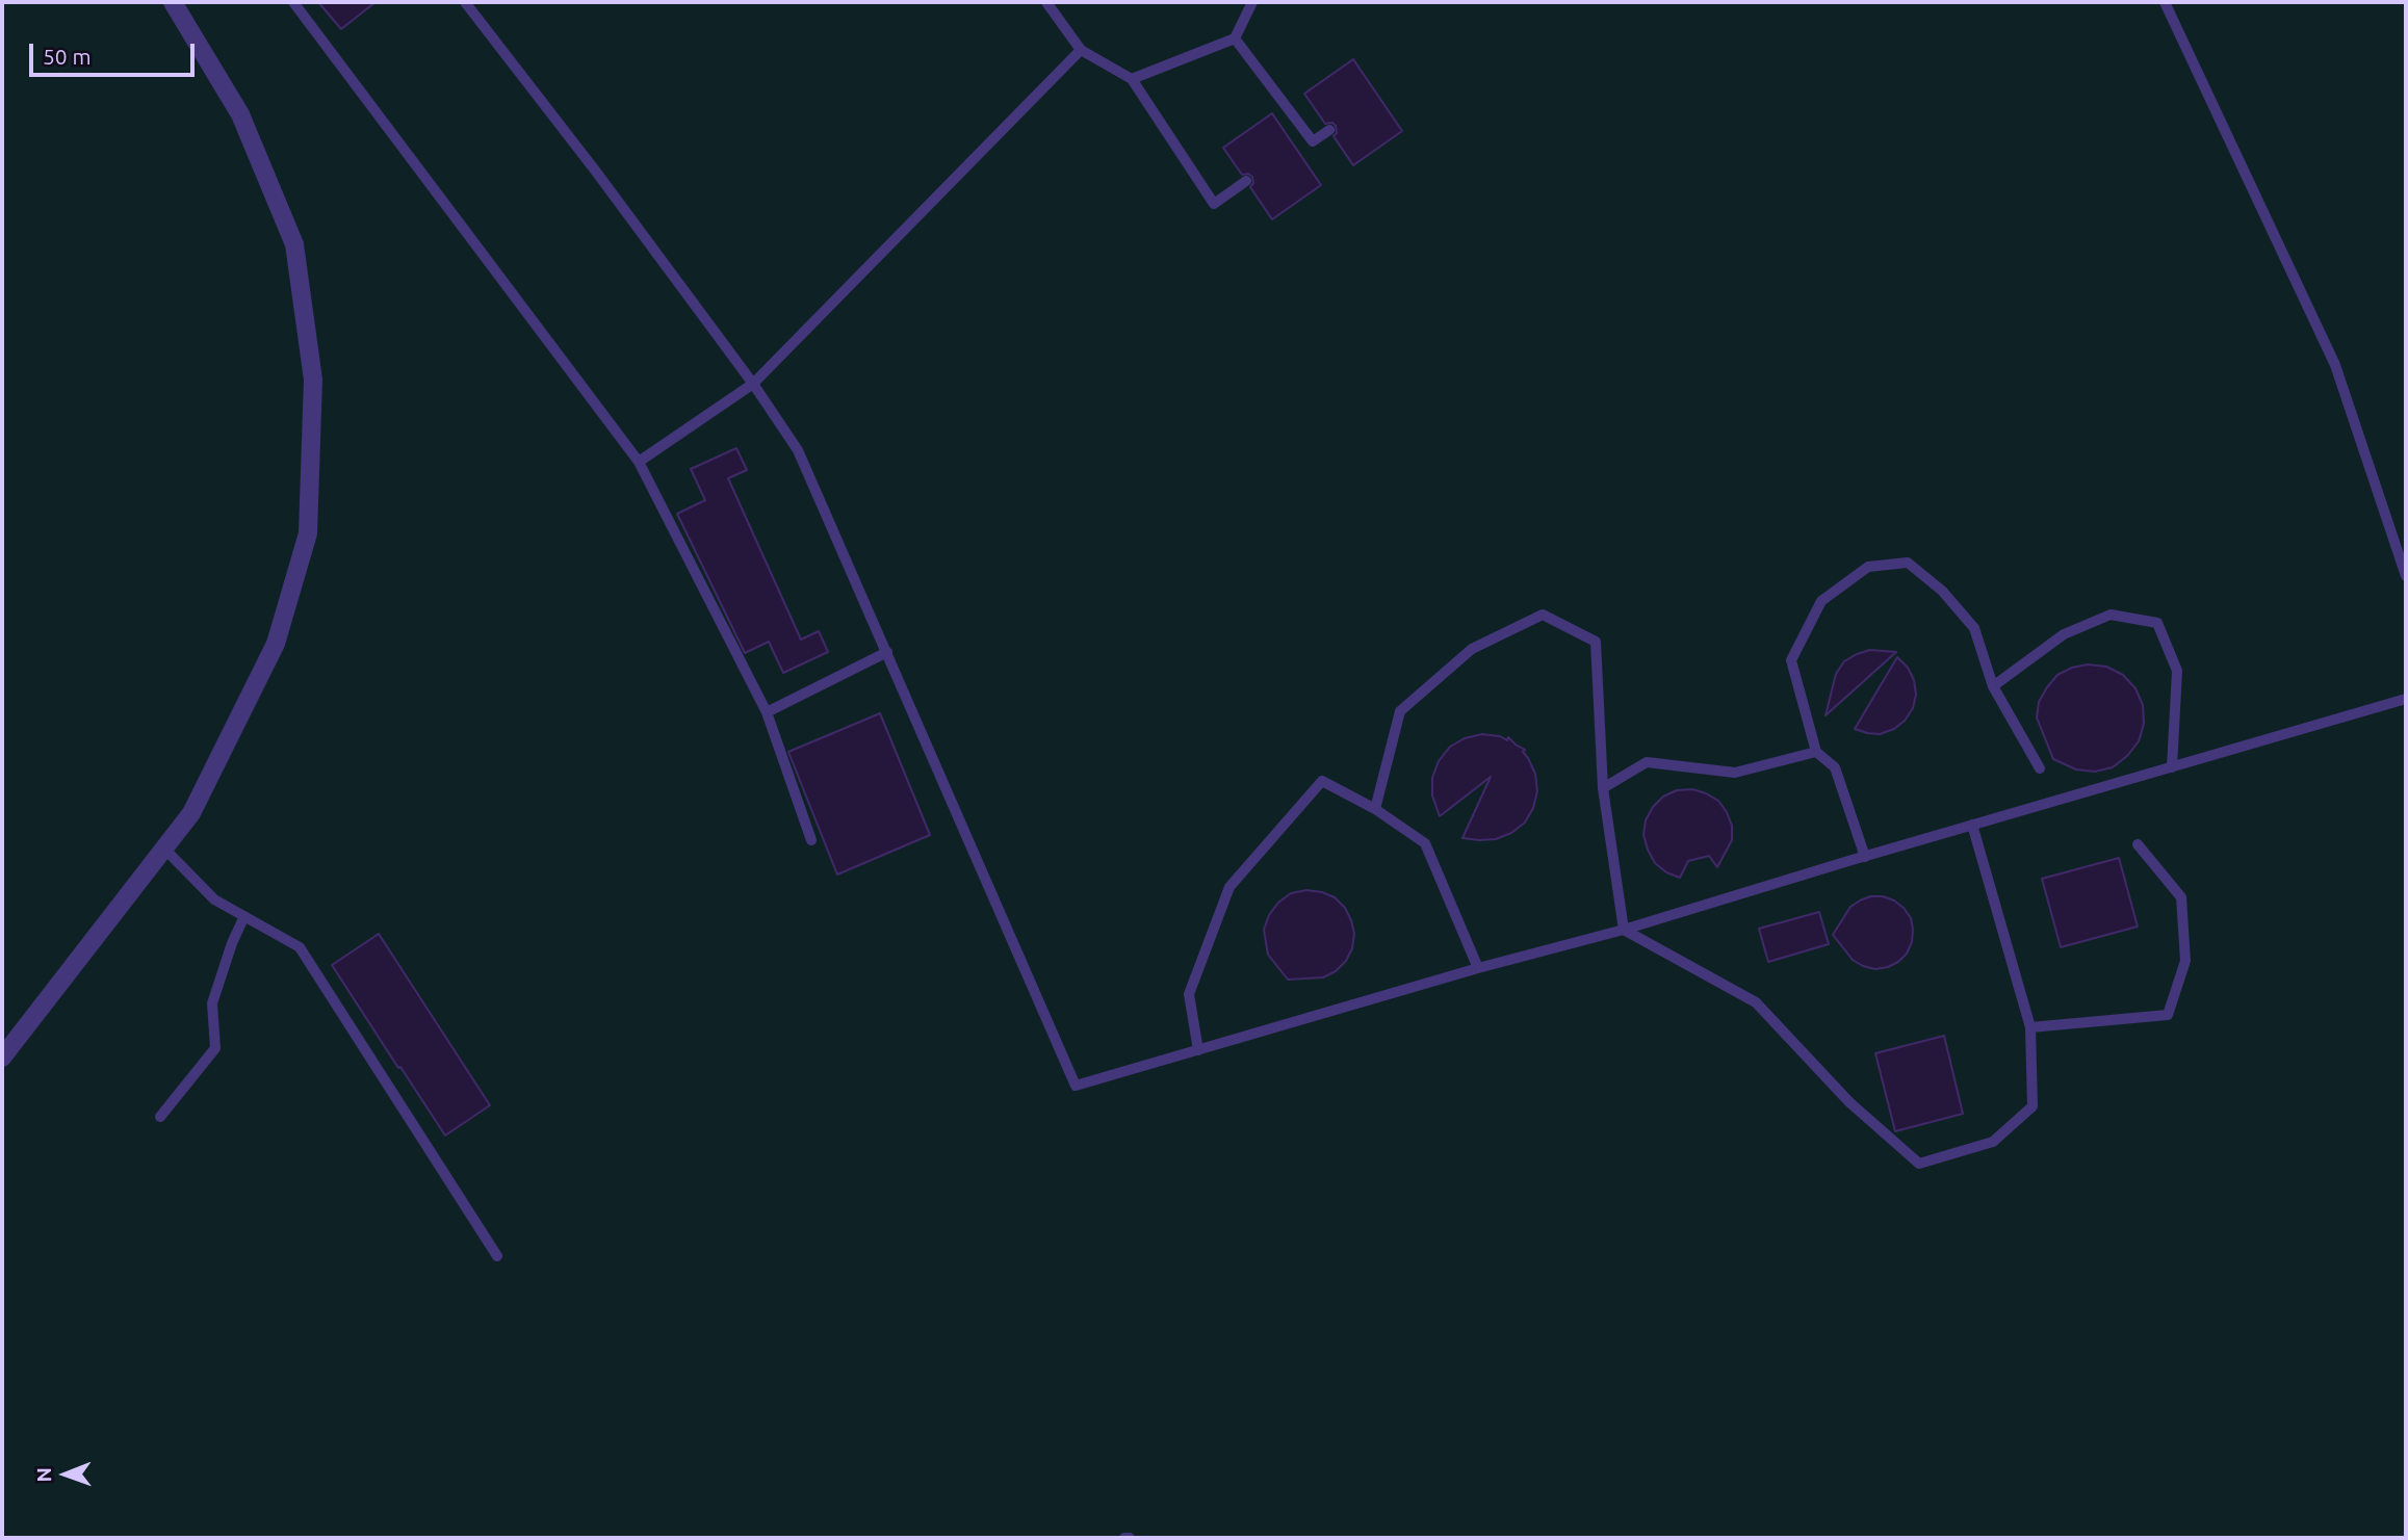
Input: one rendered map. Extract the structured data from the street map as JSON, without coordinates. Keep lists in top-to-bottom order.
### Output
{
  "scale_bar": "50 m",
  "north": "left"
}
